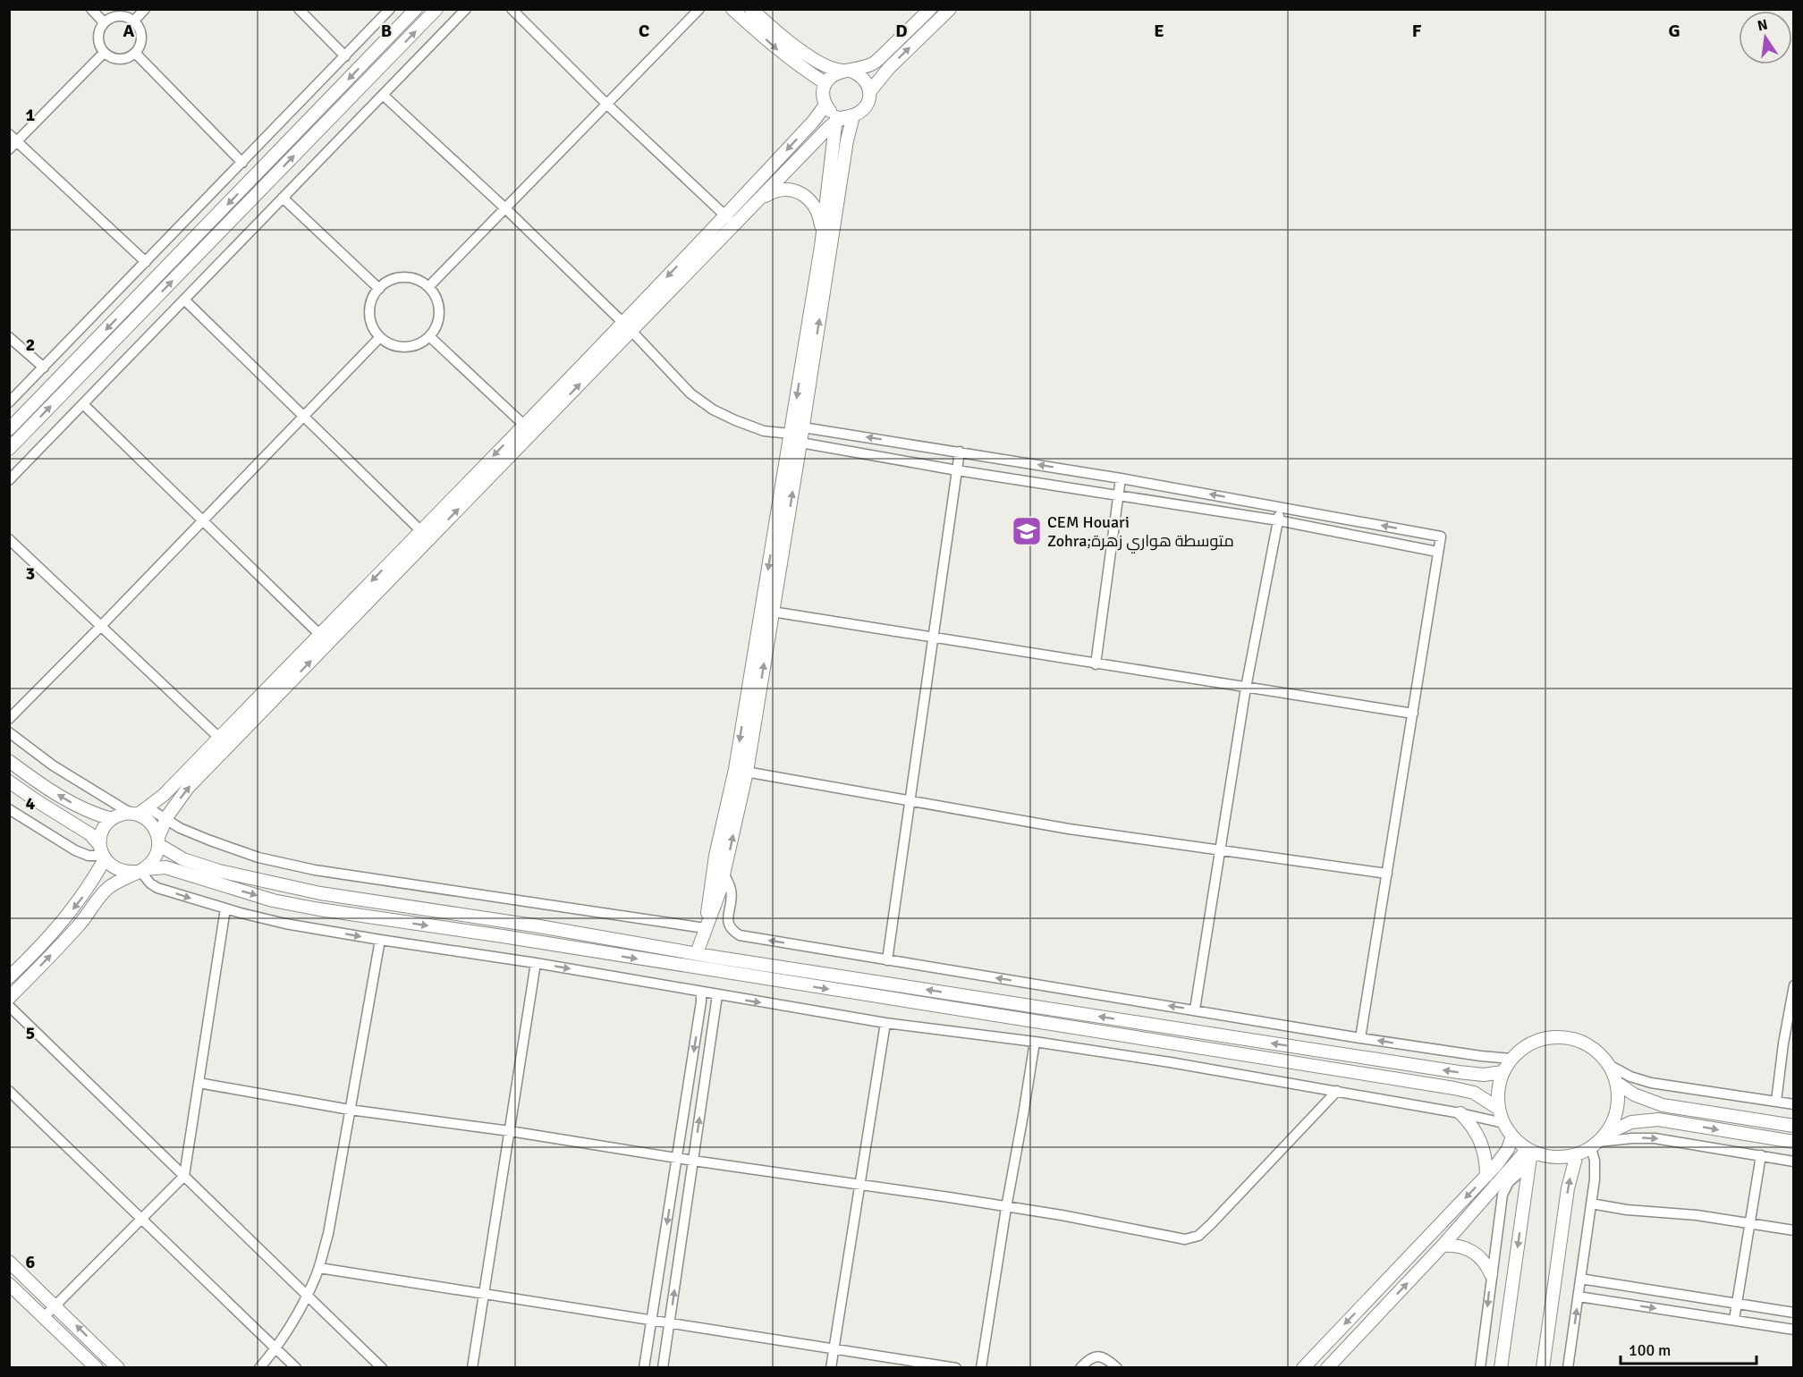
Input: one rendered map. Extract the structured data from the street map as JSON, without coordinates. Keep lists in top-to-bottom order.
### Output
{
  "places": {
    "school or university": ["CEM Houari Zohra;متوسطة هواري زهرة"]
  },
  "scale_bar": "100 m",
  "north": "top",
  "grid": {
    "columns": [
      "A",
      "B",
      "C",
      "D",
      "E",
      "F",
      "G"
    ],
    "rows": [
      "1",
      "2",
      "3",
      "4",
      "5",
      "6"
    ]
  }
}
